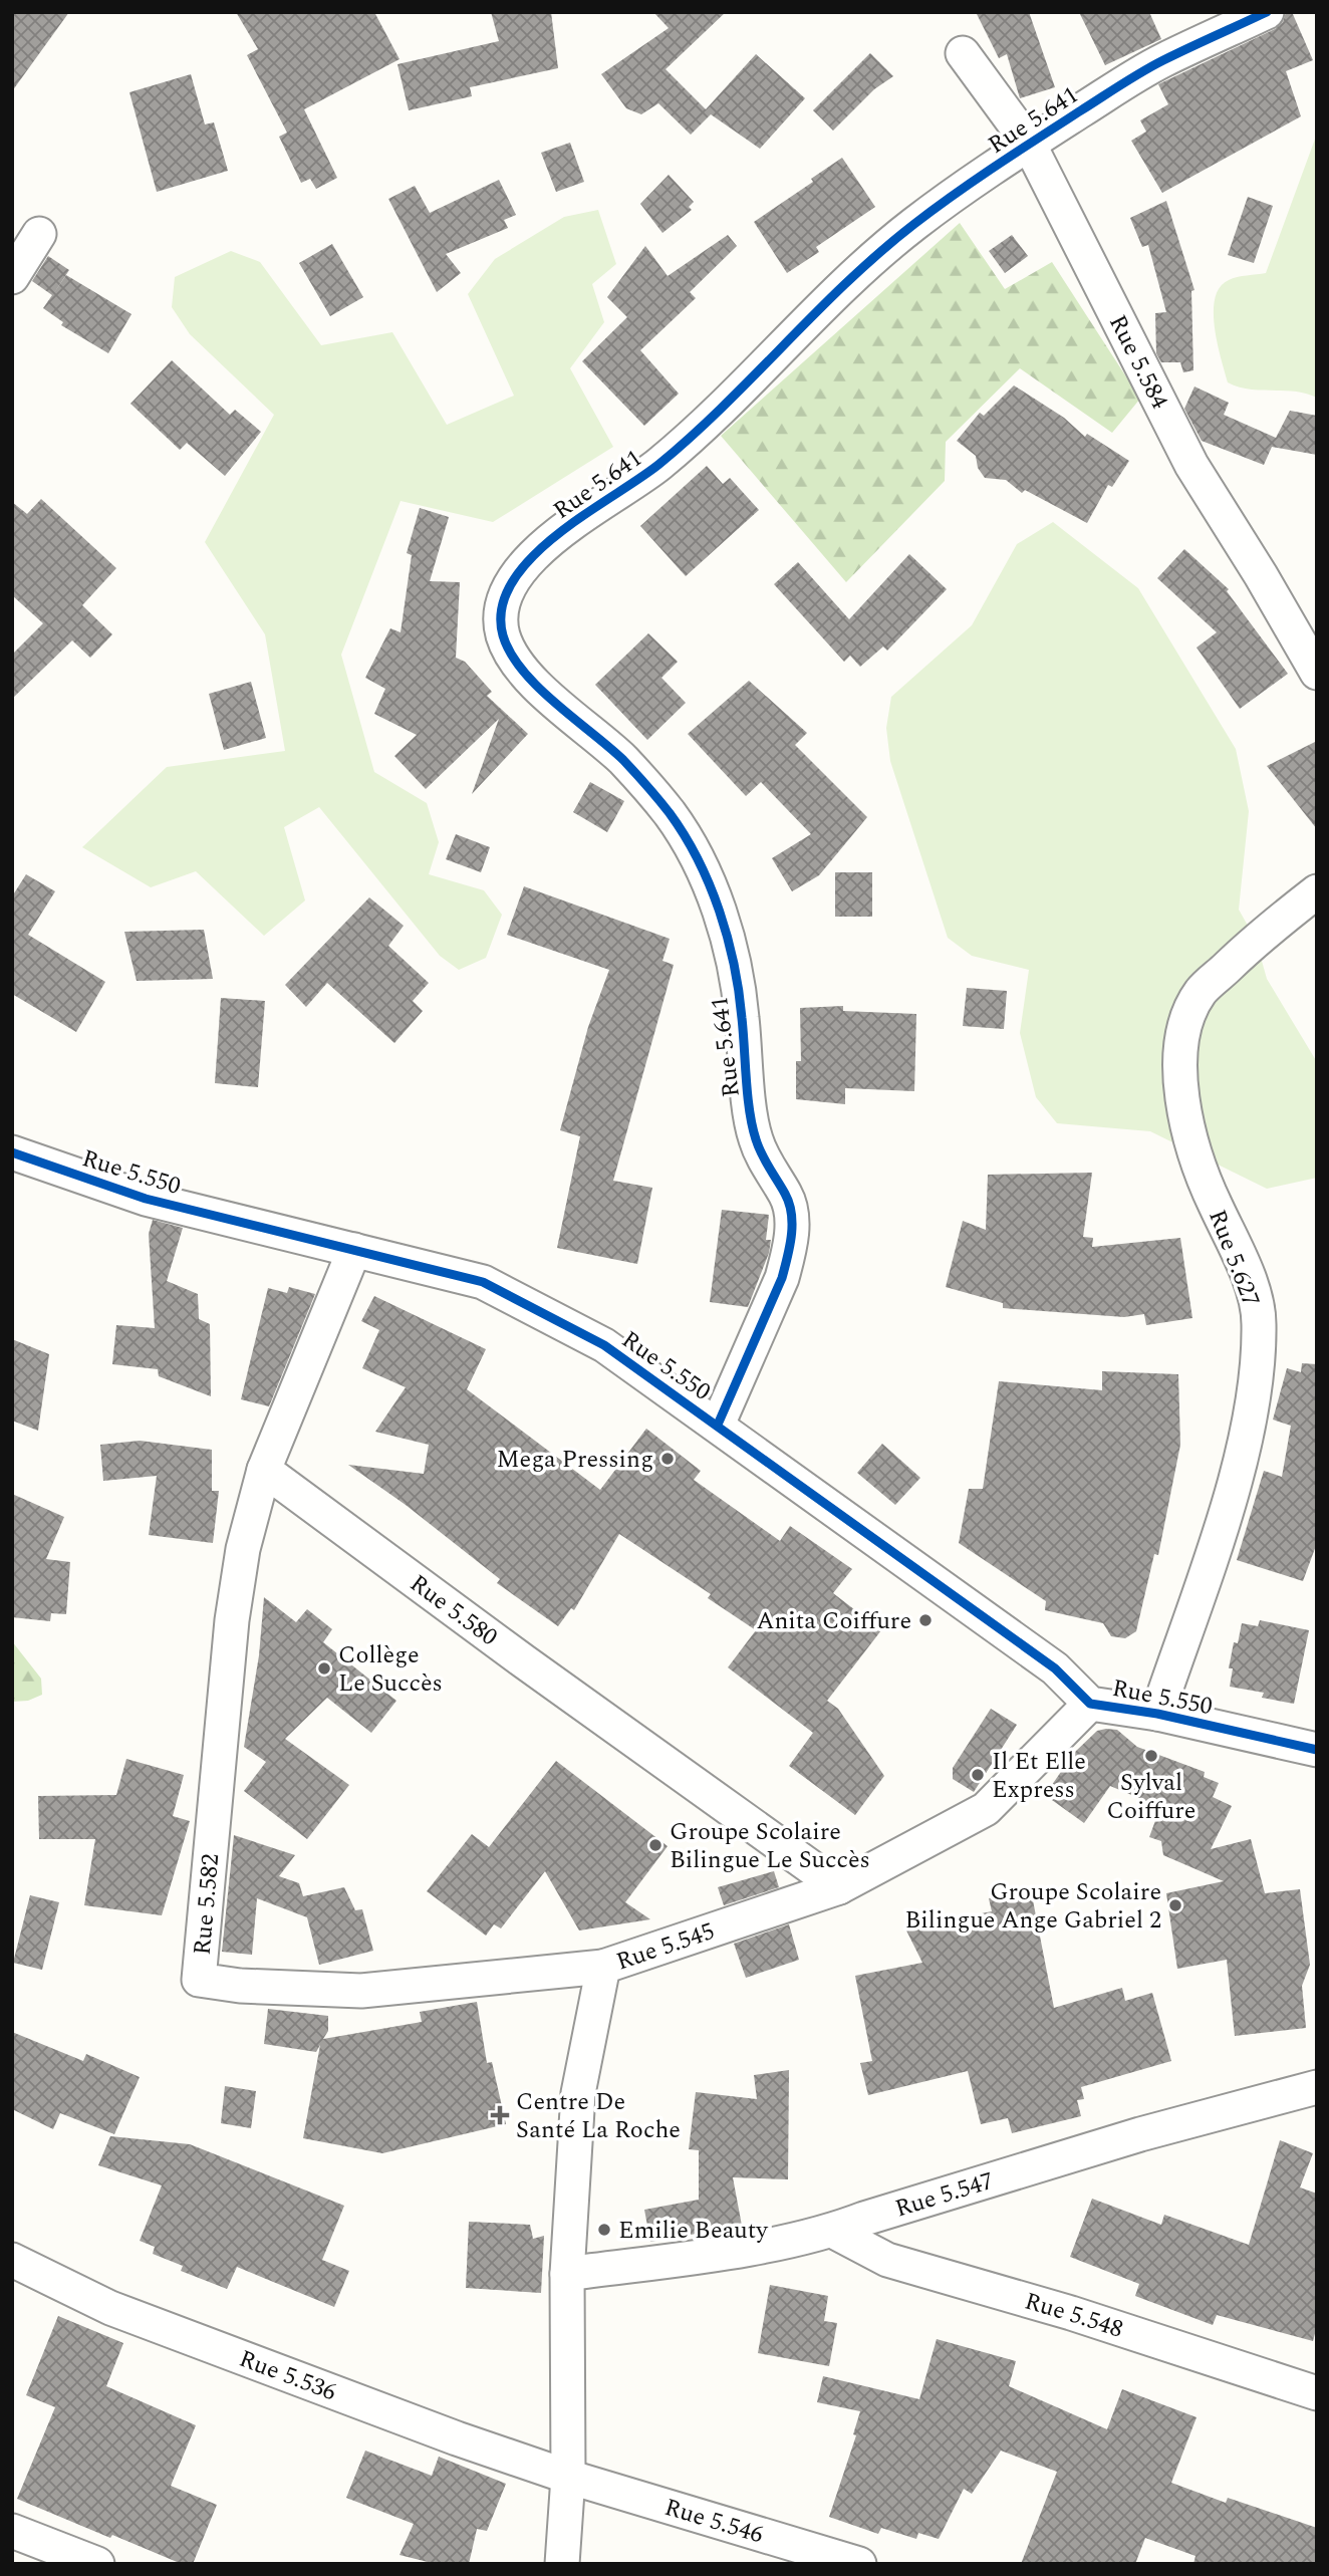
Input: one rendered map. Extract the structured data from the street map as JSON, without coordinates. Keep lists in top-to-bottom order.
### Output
{
  "streets": {
    "street": [
      "Rue 5.641",
      "Rue 5.584",
      "Rue 5.550",
      "Rue 5.627",
      "Rue 5.580",
      "Rue 5.582",
      "Rue 5.545",
      "Rue 5.547",
      "Rue 5.548",
      "Rue 5.536",
      "Rue 5.546"
    ]
  },
  "crossings": [
    ["Rue 5.641", "Rue 5.584"],
    ["Rue 5.641", "Rue 5.550"],
    ["Rue 5.550", "Rue 5.627"],
    ["Rue 5.550", "Rue 5.545"],
    ["Rue 5.580", "Rue 5.582"],
    ["Rue 5.580", "Rue 5.545"],
    ["Rue 5.582", "Rue 5.545"],
    ["Rue 5.545", "Rue 5.547"],
    ["Rue 5.545", "Rue 5.536"],
    ["Rue 5.545", "Rue 5.546"],
    ["Rue 5.547", "Rue 5.548"],
    ["Rue 5.536", "Rue 5.546"]
  ],
  "places": {
    "other": [
      "Mega Pressing",
      "Anita Coiffure",
      "Collège Le Succès",
      "Sylval Coiffure",
      "Il Et Elle Express",
      "Groupe Scolaire Bilingue Le Succès",
      "Groupe Scolaire Bilingue Ange Gabriel 2",
      "Emilie Beauty"
    ],
    "health": ["Centre De Santé La Roche"]
  }
}
